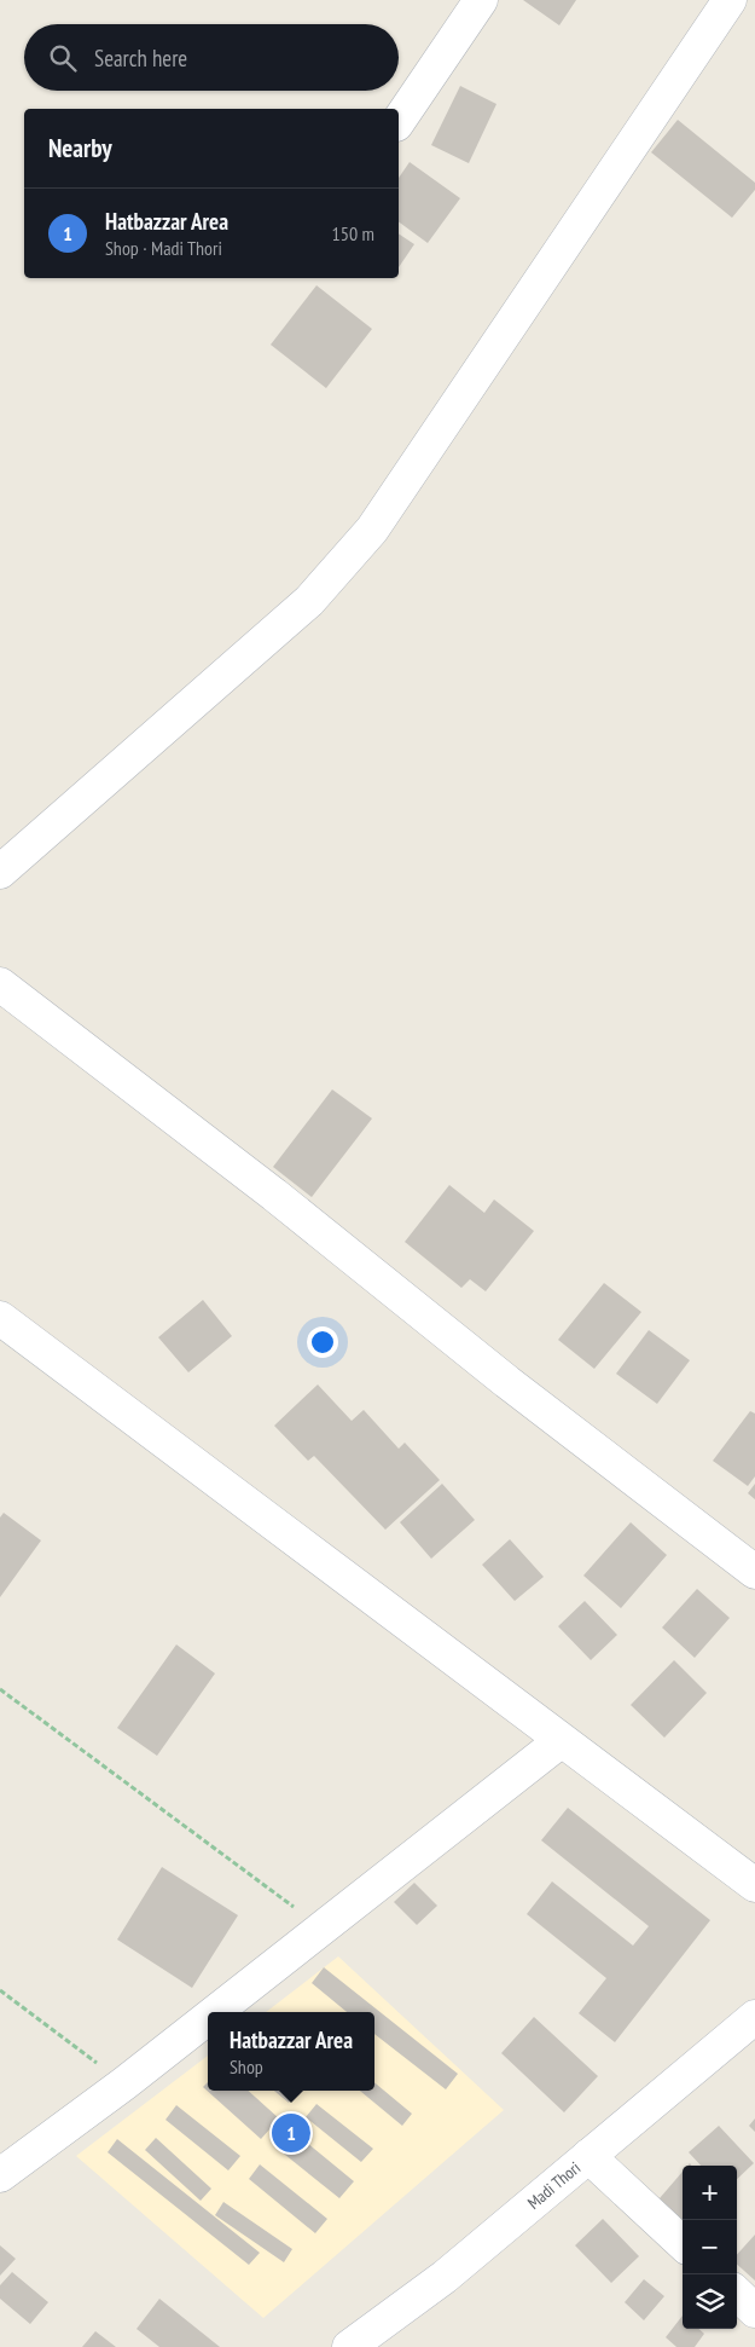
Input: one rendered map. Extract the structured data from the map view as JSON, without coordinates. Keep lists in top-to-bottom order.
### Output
{
  "streets": {
    "street": ["Madi Thori"]
  },
  "page": {
    "search": "Search here",
    "heading": "Nearby",
    "list": [
      {
        "mark": "1",
        "name": "Hatbazzar Area",
        "note": "Shop · Madi Thori",
        "value": "150 m"
      }
    ],
    "popup": ["Hatbazzar Area", "Shop"],
    "pins": "1",
    "map_buttons": ["+", "−"]
  }
}
